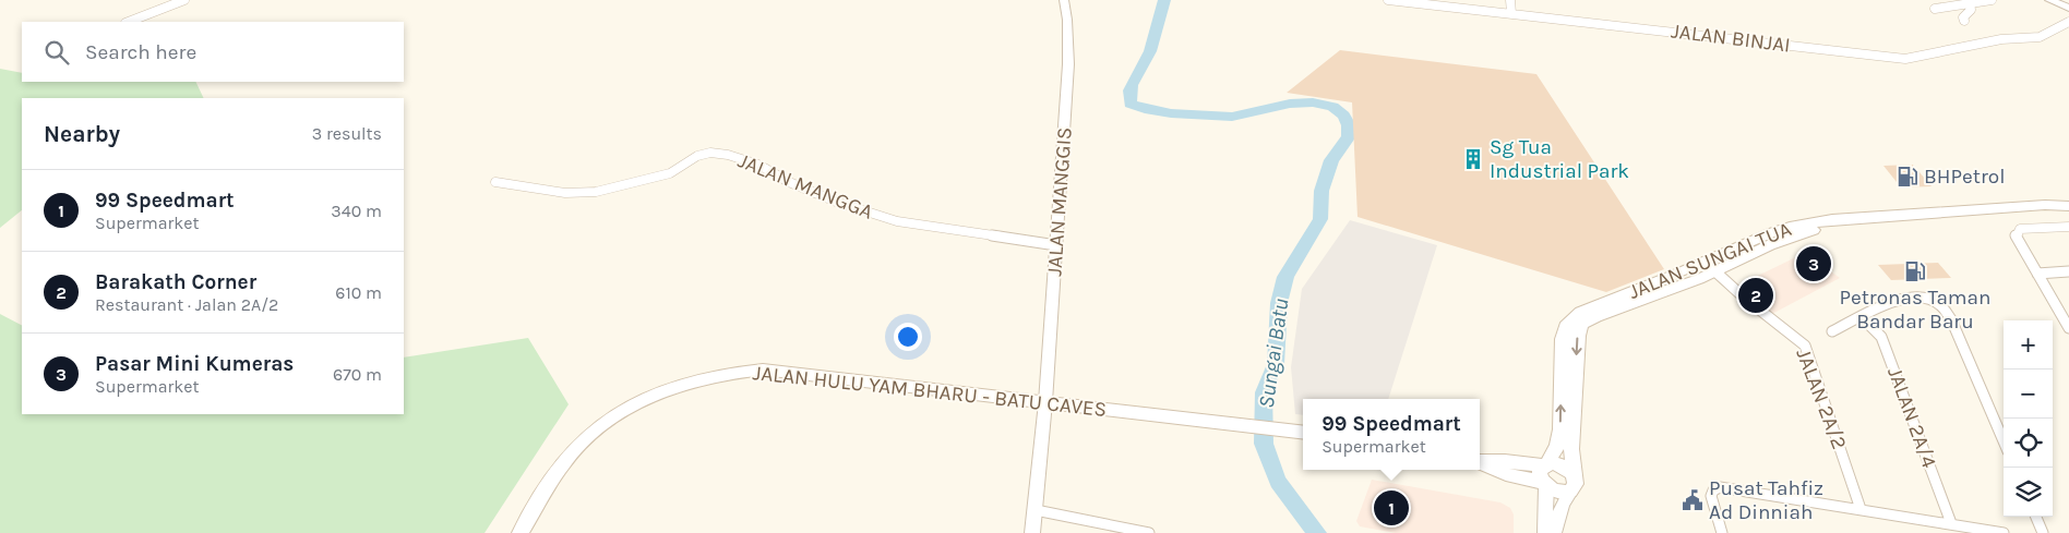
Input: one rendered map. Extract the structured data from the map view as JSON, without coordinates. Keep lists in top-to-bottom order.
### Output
{
  "streets": {
    "main road": ["JALAN SUNGAI TUA", "JALAN HULU YAM BHARU - BATU CAVES"],
    "street": [
      "JALAN BINJAI",
      "JALAN MANGGA",
      "JALAN MANGGIS",
      "JALAN 2A/2",
      "JALAN 2A/4"
    ]
  },
  "crossings": [
    ["JALAN MANGGA", "JALAN MANGGIS"],
    ["JALAN MANGGIS", "JALAN HULU YAM BHARU - BATU CAVES"],
    ["JALAN SUNGAI TUA", "JALAN 2A/2"]
  ],
  "water": ["Sungai Batu"],
  "places": {
    "building": ["Sg Tua Industrial Park"],
    "fuel station": ["BHPetrol", "Petronas Taman Bandar Baru"],
    "public building": ["Pusat Tahfiz Ad Dinniah"]
  },
  "page": {
    "search": "Search here",
    "heading": ["Nearby", "3 results"],
    "list": [
      {
        "mark": "1",
        "name": "99 Speedmart",
        "note": "Supermarket",
        "value": "340 m"
      },
      {
        "mark": "2",
        "name": "Barakath Corner",
        "note": "Restaurant · Jalan 2A/2",
        "value": "610 m"
      },
      {
        "mark": "3",
        "name": "Pasar Mini Kumeras",
        "note": "Supermarket",
        "value": "670 m"
      }
    ],
    "pins": ["3", "2", "1"],
    "map_buttons": ["+", "−"],
    "popup": ["99 Speedmart", "Supermarket"]
  }
}
